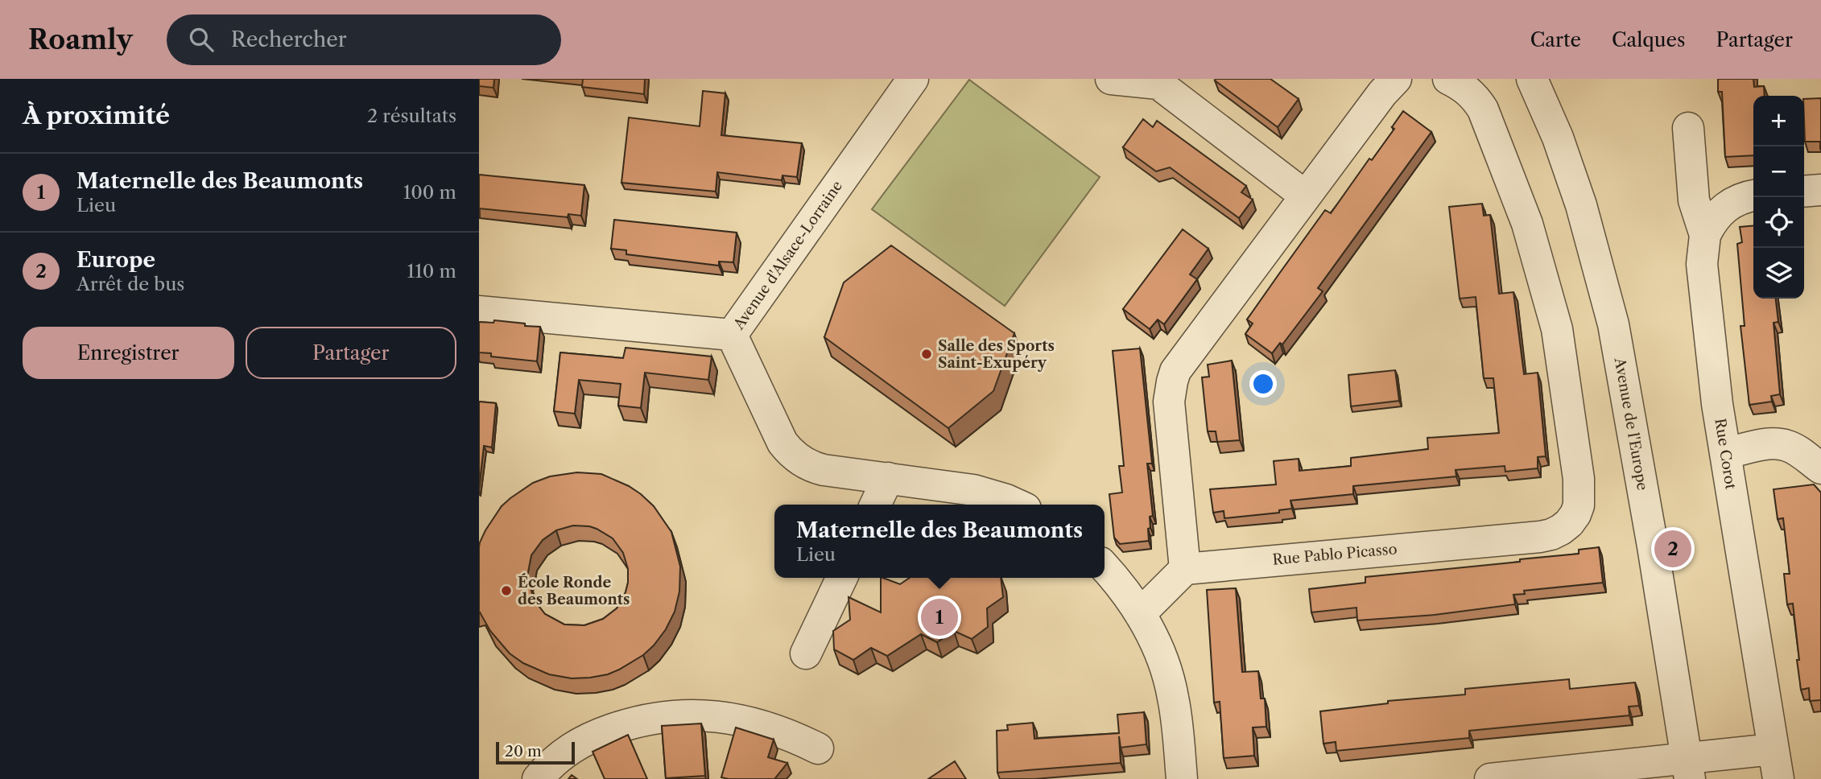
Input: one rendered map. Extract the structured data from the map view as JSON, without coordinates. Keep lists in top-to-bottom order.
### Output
{
  "streets": {
    "street": [
      "Avenue d'Alsace-Lorraine",
      "Avenue de l'Europe",
      "Rue Corot",
      "Rue Pablo Picasso"
    ]
  },
  "places": ["Salle des Sports Saint-Exupéry", "École Ronde des Beaumonts"],
  "scale_bar": "20 m",
  "page": {
    "header": "Roamly",
    "search": "Rechercher",
    "nav": ["Carte", "Calques", "Partager"],
    "heading": ["À proximité", "2 résultats"],
    "map_buttons": ["+", "−"],
    "list": [
      {
        "mark": "1",
        "name": "Maternelle des Beaumonts",
        "note": "Lieu",
        "value": "100 m"
      },
      {
        "mark": "2",
        "name": "Europe",
        "note": "Arrêt de bus",
        "value": "110 m"
      }
    ],
    "buttons": ["Enregistrer", "Partager"],
    "popup": ["Maternelle des Beaumonts", "Lieu"],
    "pins": ["2", "1"],
    "scale": "20 m"
  }
}
